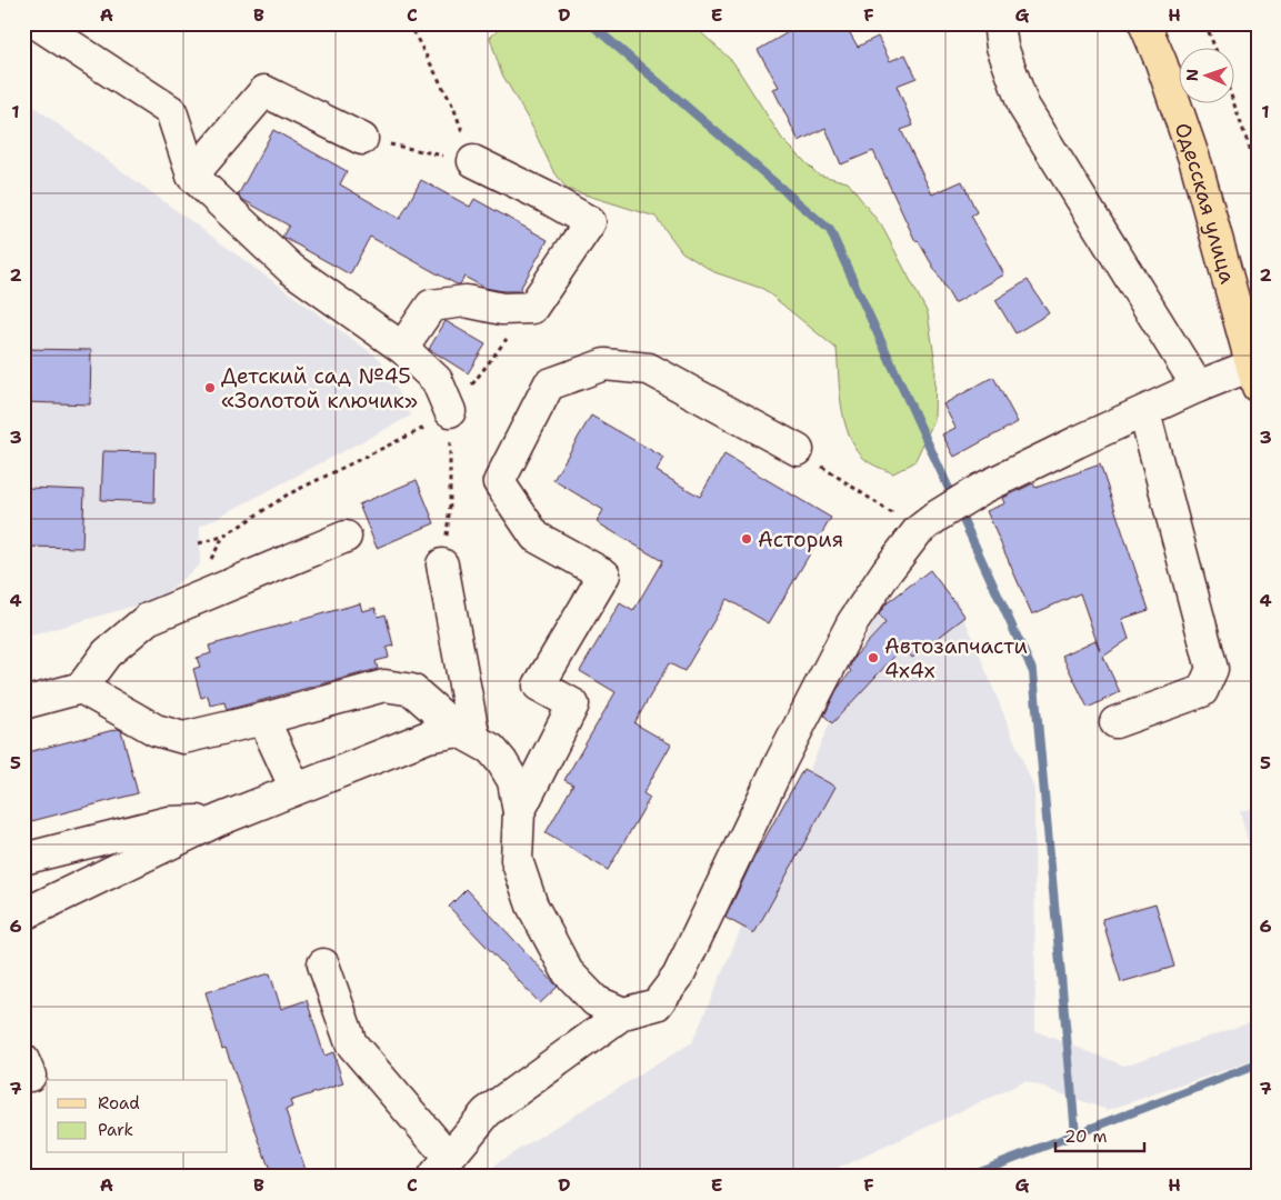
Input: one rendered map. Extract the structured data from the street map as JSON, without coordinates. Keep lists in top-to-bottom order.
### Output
{
  "streets": {
    "main road": ["Одесская улица"]
  },
  "places": ["Детский сад №45 «Золотой ключик»", "Астория", "Автозапчасти 4х4х"],
  "legend": ["Road", "Park"],
  "scale_bar": "20 m",
  "north": "left",
  "grid": {
    "columns": [
      "A",
      "B",
      "C",
      "D",
      "E",
      "F",
      "G",
      "H"
    ],
    "rows": [
      "1",
      "2",
      "3",
      "4",
      "5",
      "6",
      "7"
    ]
  }
}
